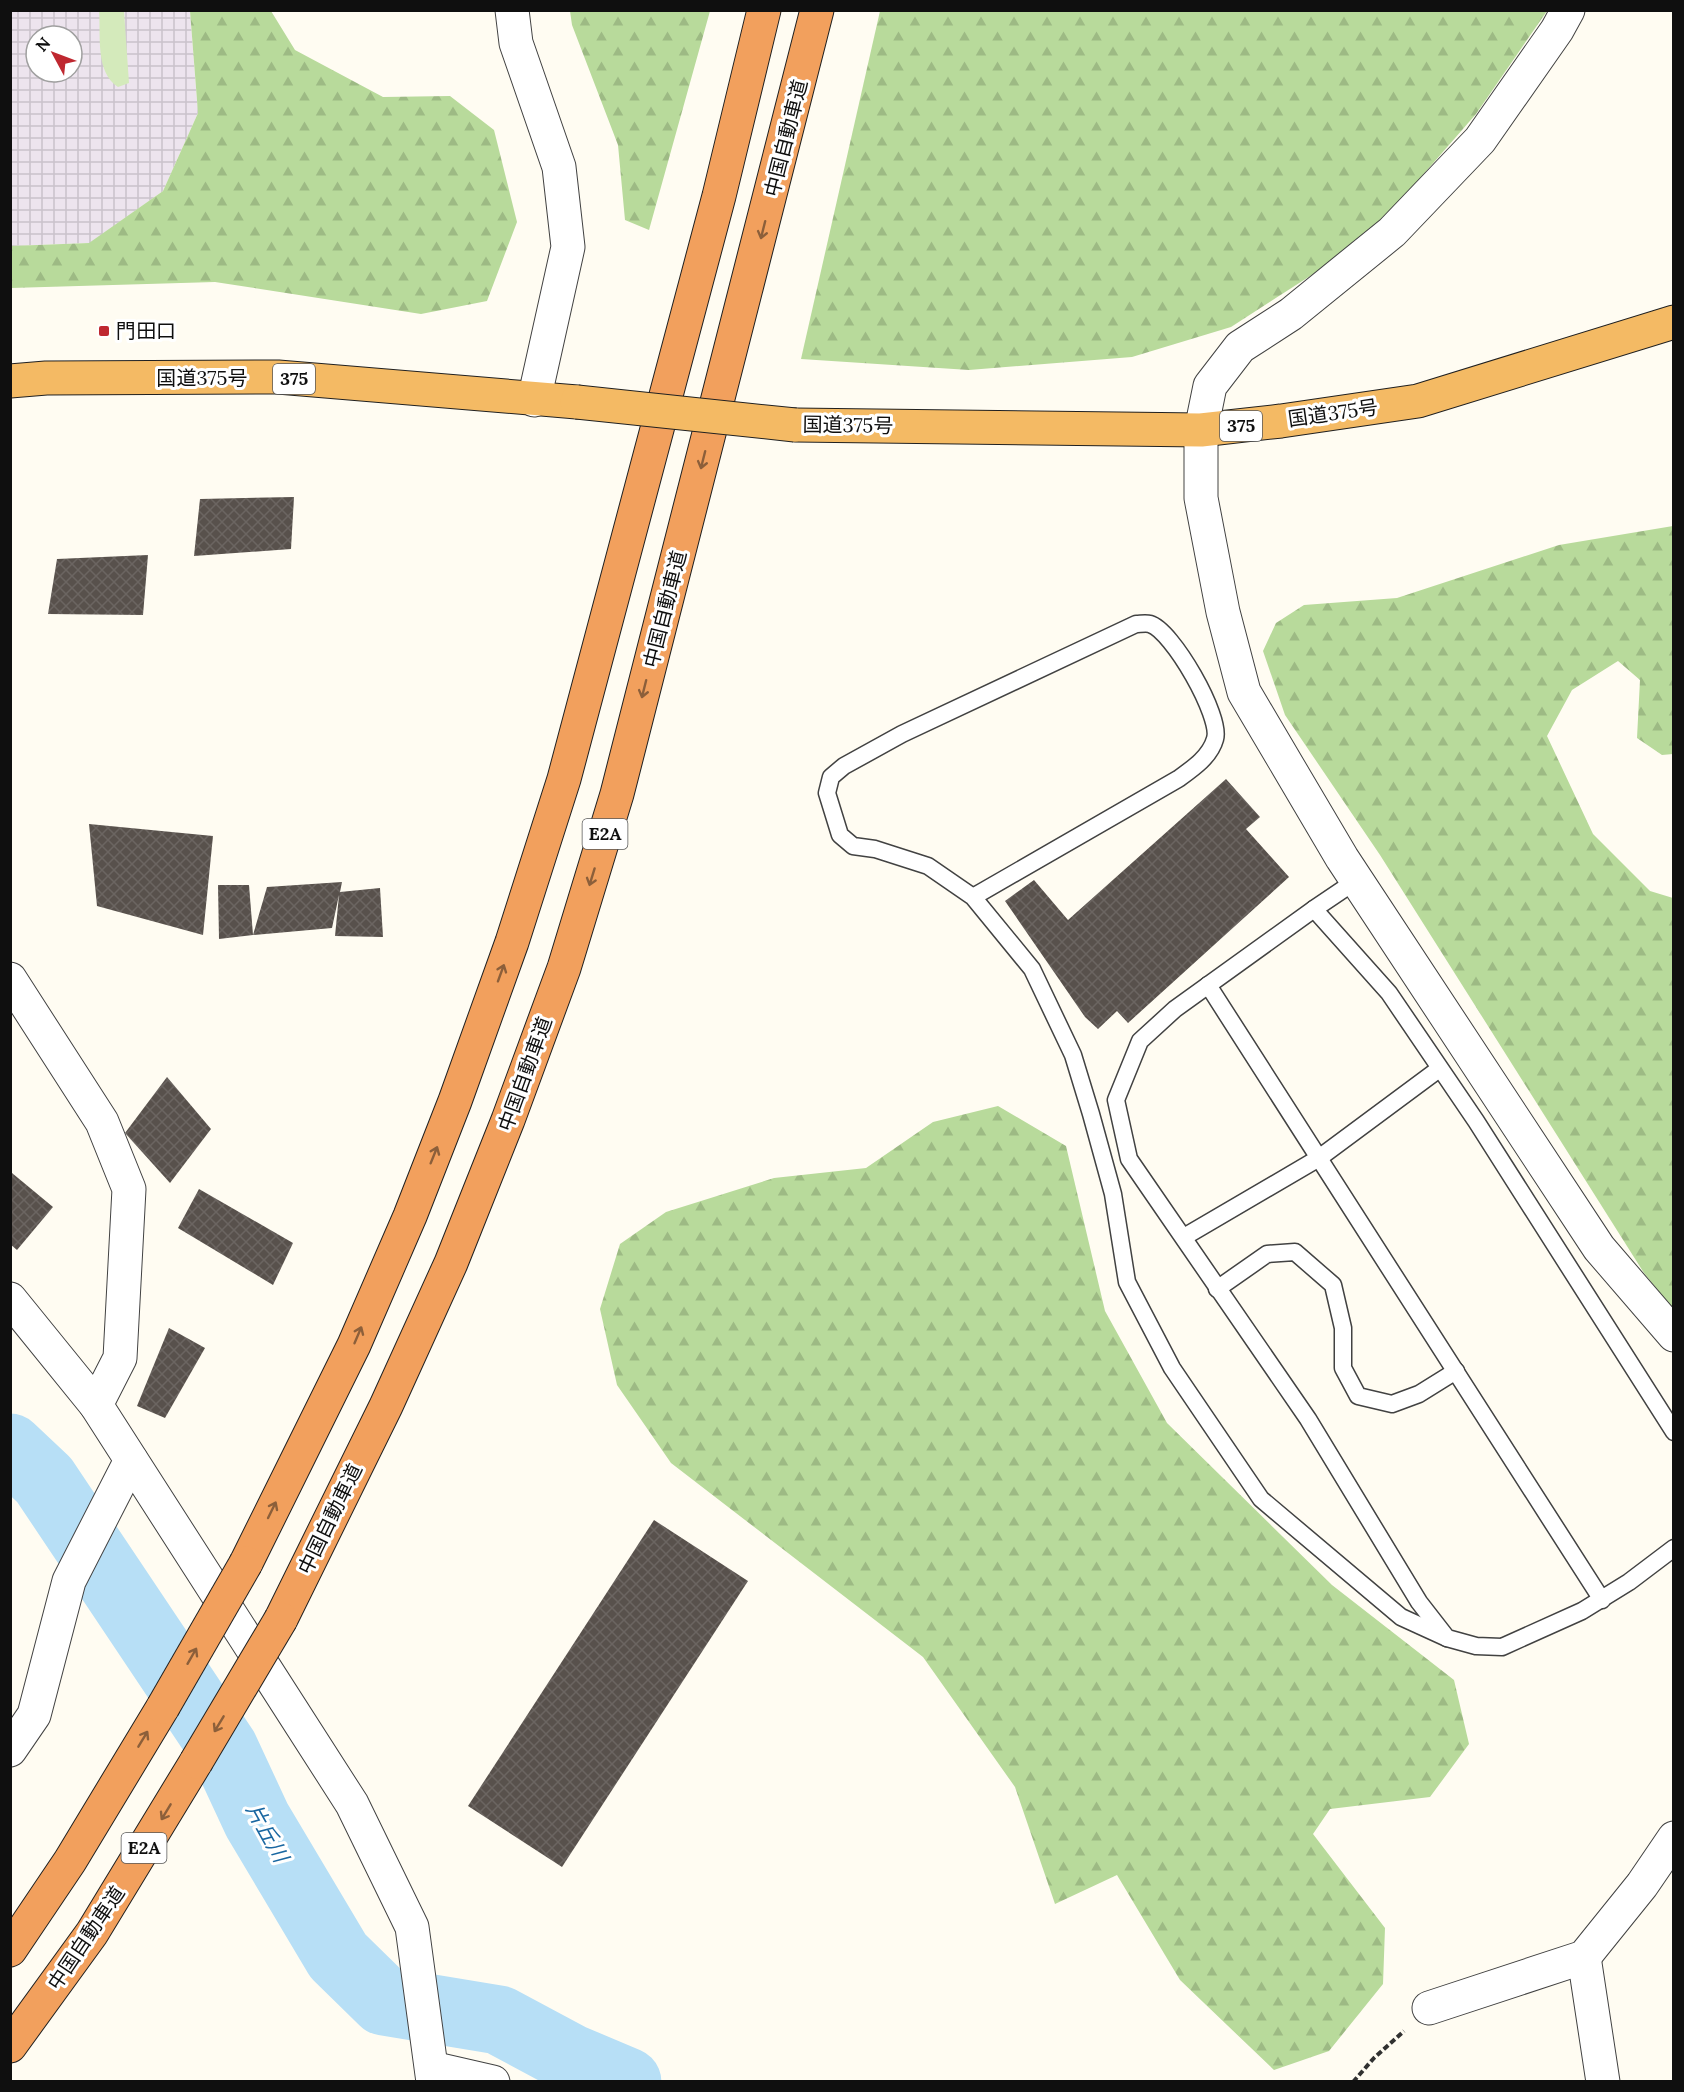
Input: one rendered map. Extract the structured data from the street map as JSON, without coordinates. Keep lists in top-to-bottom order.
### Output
{
  "streets": {
    "highway": [
      "中国自動車道",
      "国道375号",
      "375",
      "E2A"
    ]
  },
  "water": ["片丘川"],
  "places": {
    "transit": ["門田口"]
  },
  "north": "top left"
}
